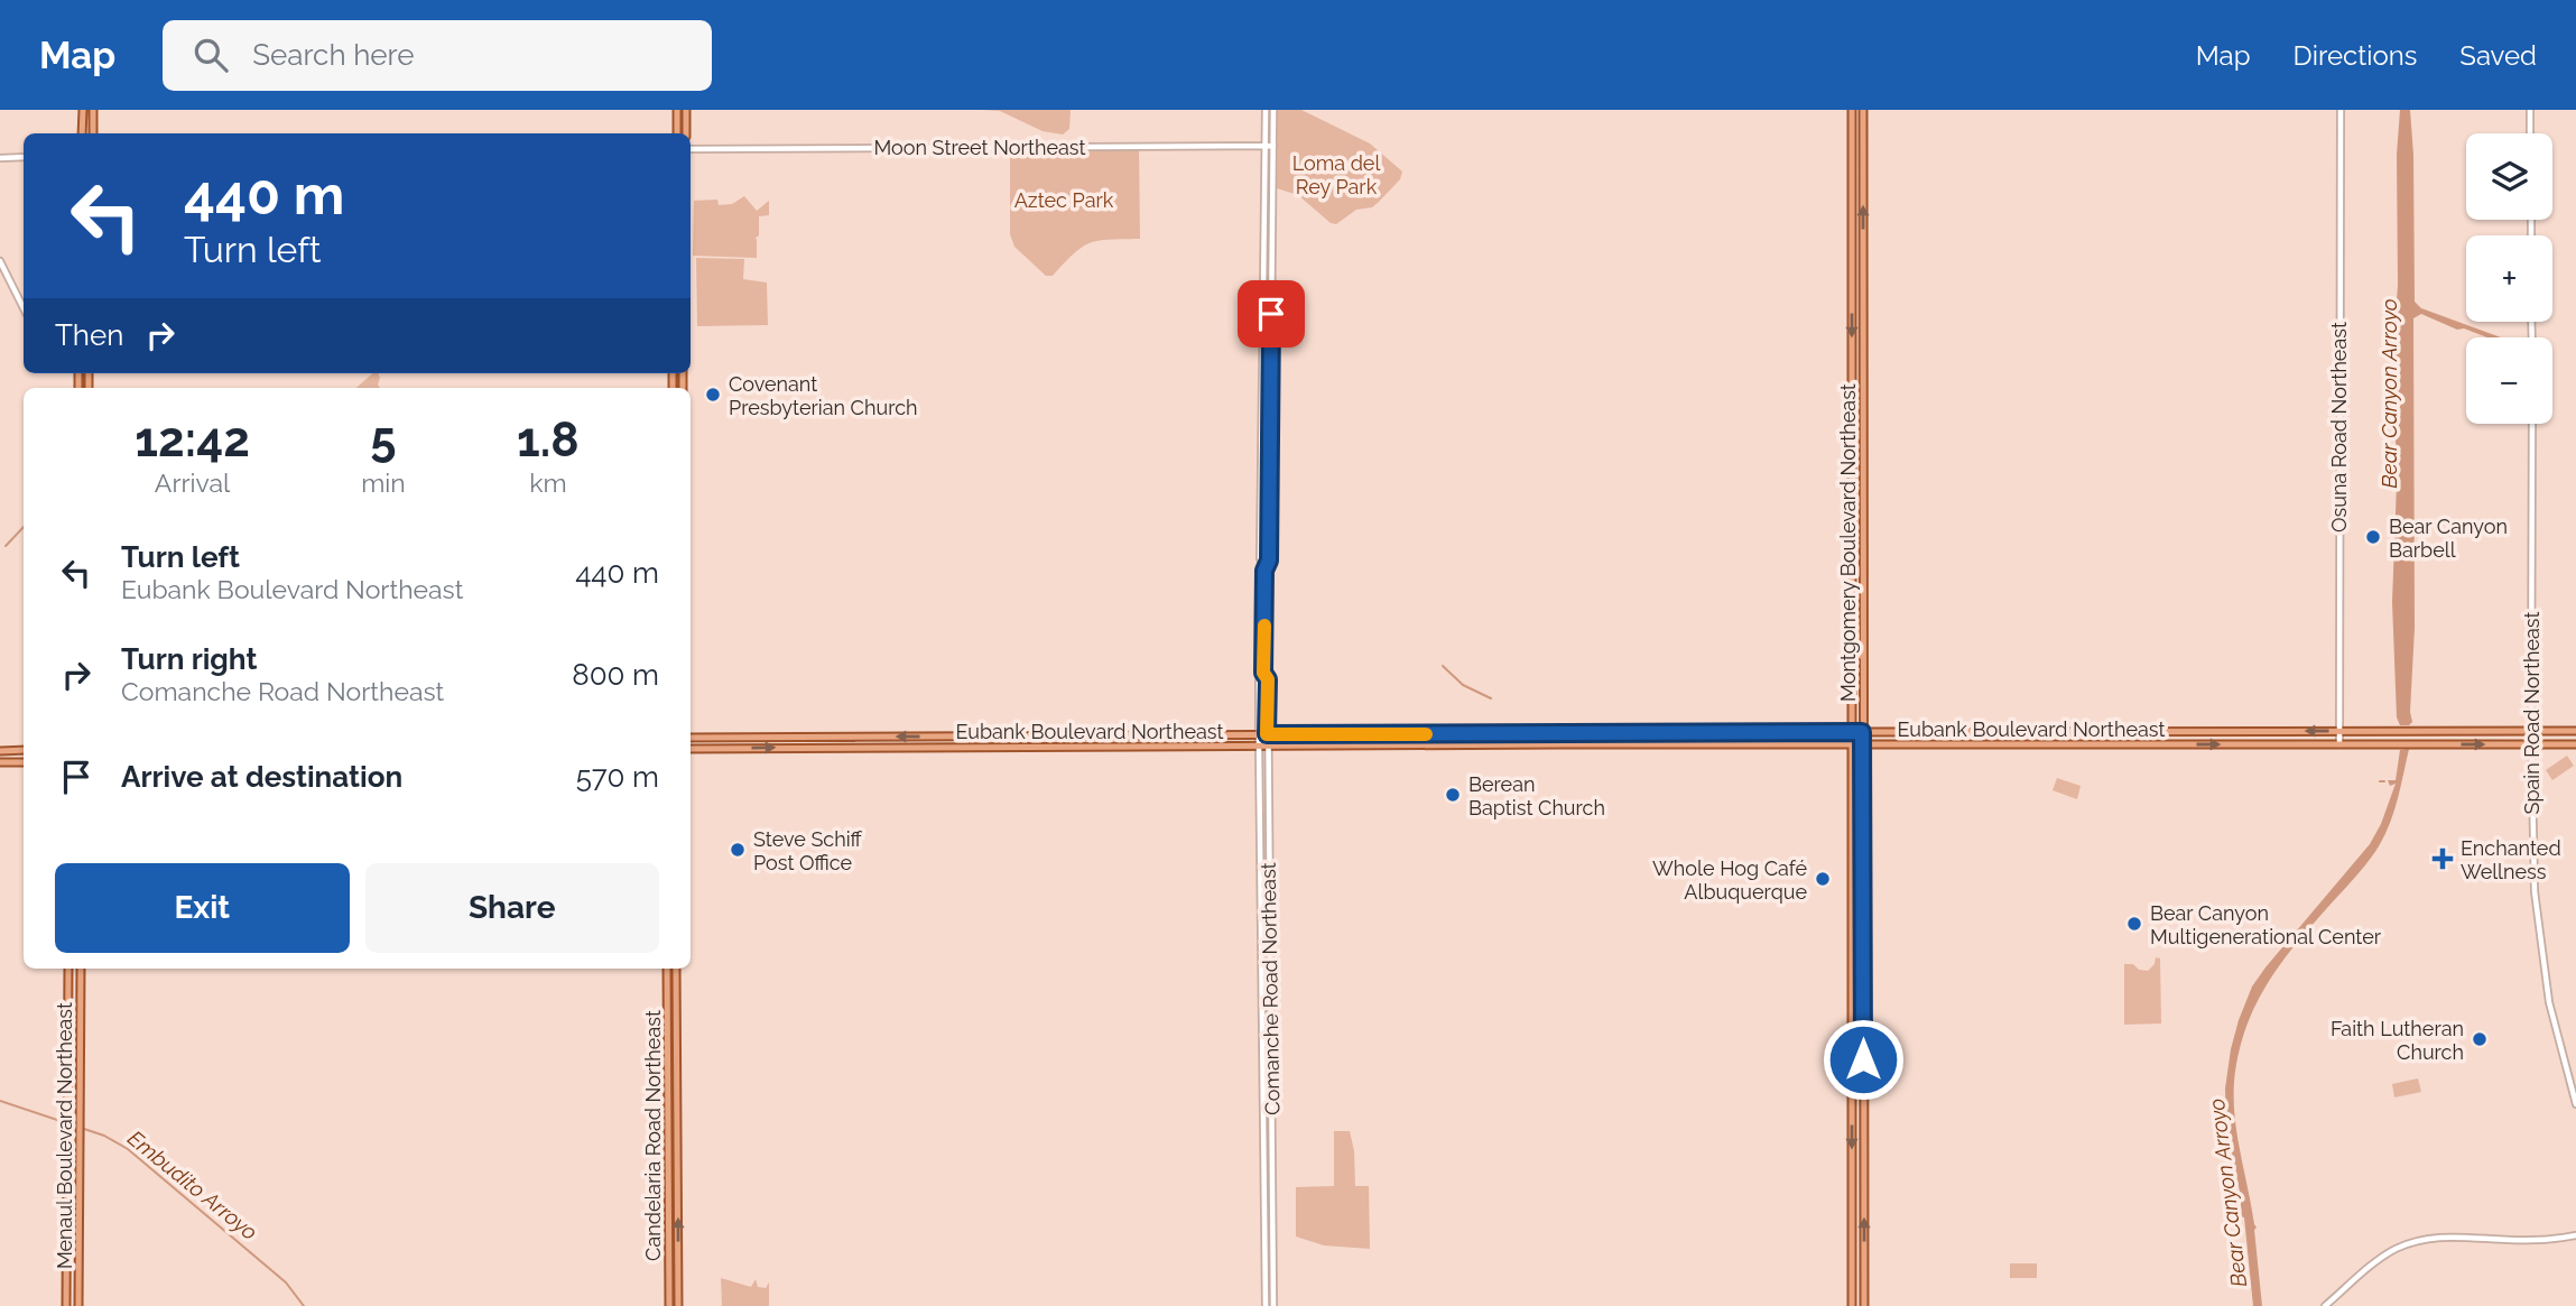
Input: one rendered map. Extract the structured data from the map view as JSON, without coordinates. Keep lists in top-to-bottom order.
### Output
{
  "streets": {
    "main road": [
      "Montgomery Boulevard Northeast",
      "Eubank Boulevard Northeast",
      "Menaul Boulevard Northeast",
      "Candelaria Road Northeast"
    ],
    "street": [
      "Moon Street Northeast",
      "Osuna Road Northeast",
      "Spain Road Northeast",
      "Comanche Road Northeast"
    ]
  },
  "crossings": [
    ["Moon Street Northeast", "Comanche Road Northeast"],
    ["Osuna Road Northeast", "Eubank Boulevard Northeast"],
    ["Montgomery Boulevard Northeast", "Eubank Boulevard Northeast"],
    ["Spain Road Northeast", "Eubank Boulevard Northeast"],
    ["Eubank Boulevard Northeast", "Comanche Road Northeast"]
  ],
  "water": ["Bear Canyon Arroyo", "Embudito Arroyo"],
  "parks": ["Loma del Rey Park", "Aztec Park"],
  "places": {
    "other": [
      "Covenant Presbyterian Church",
      "Bear Canyon Barbell",
      "Berean Baptist Church",
      "Steve Schiff Post Office",
      "Whole Hog Café Albuquerque",
      "Bear Canyon Multigenerational Center",
      "Faith Lutheran Church"
    ],
    "health": ["Enchanted Wellness"]
  },
  "page": {
    "header": "Map",
    "search": "Search here",
    "nav": ["Map", "Directions", "Saved"],
    "map_buttons": ["+", "−"],
    "turn": ["440 m", "Turn left"],
    "then": "Then",
    "eta": [
      "12:42",
      "Arrival",
      "5",
      "min",
      "1.8",
      "km"
    ],
    "list": [
      {
        "name": "Turn left",
        "note": "Eubank Boulevard Northeast",
        "value": "440 m"
      },
      {
        "name": "Turn right",
        "note": "Comanche Road Northeast",
        "value": "800 m"
      },
      {
        "name": "Arrive at destination",
        "value": "570 m"
      }
    ],
    "buttons": ["Exit", "Share"]
  }
}
